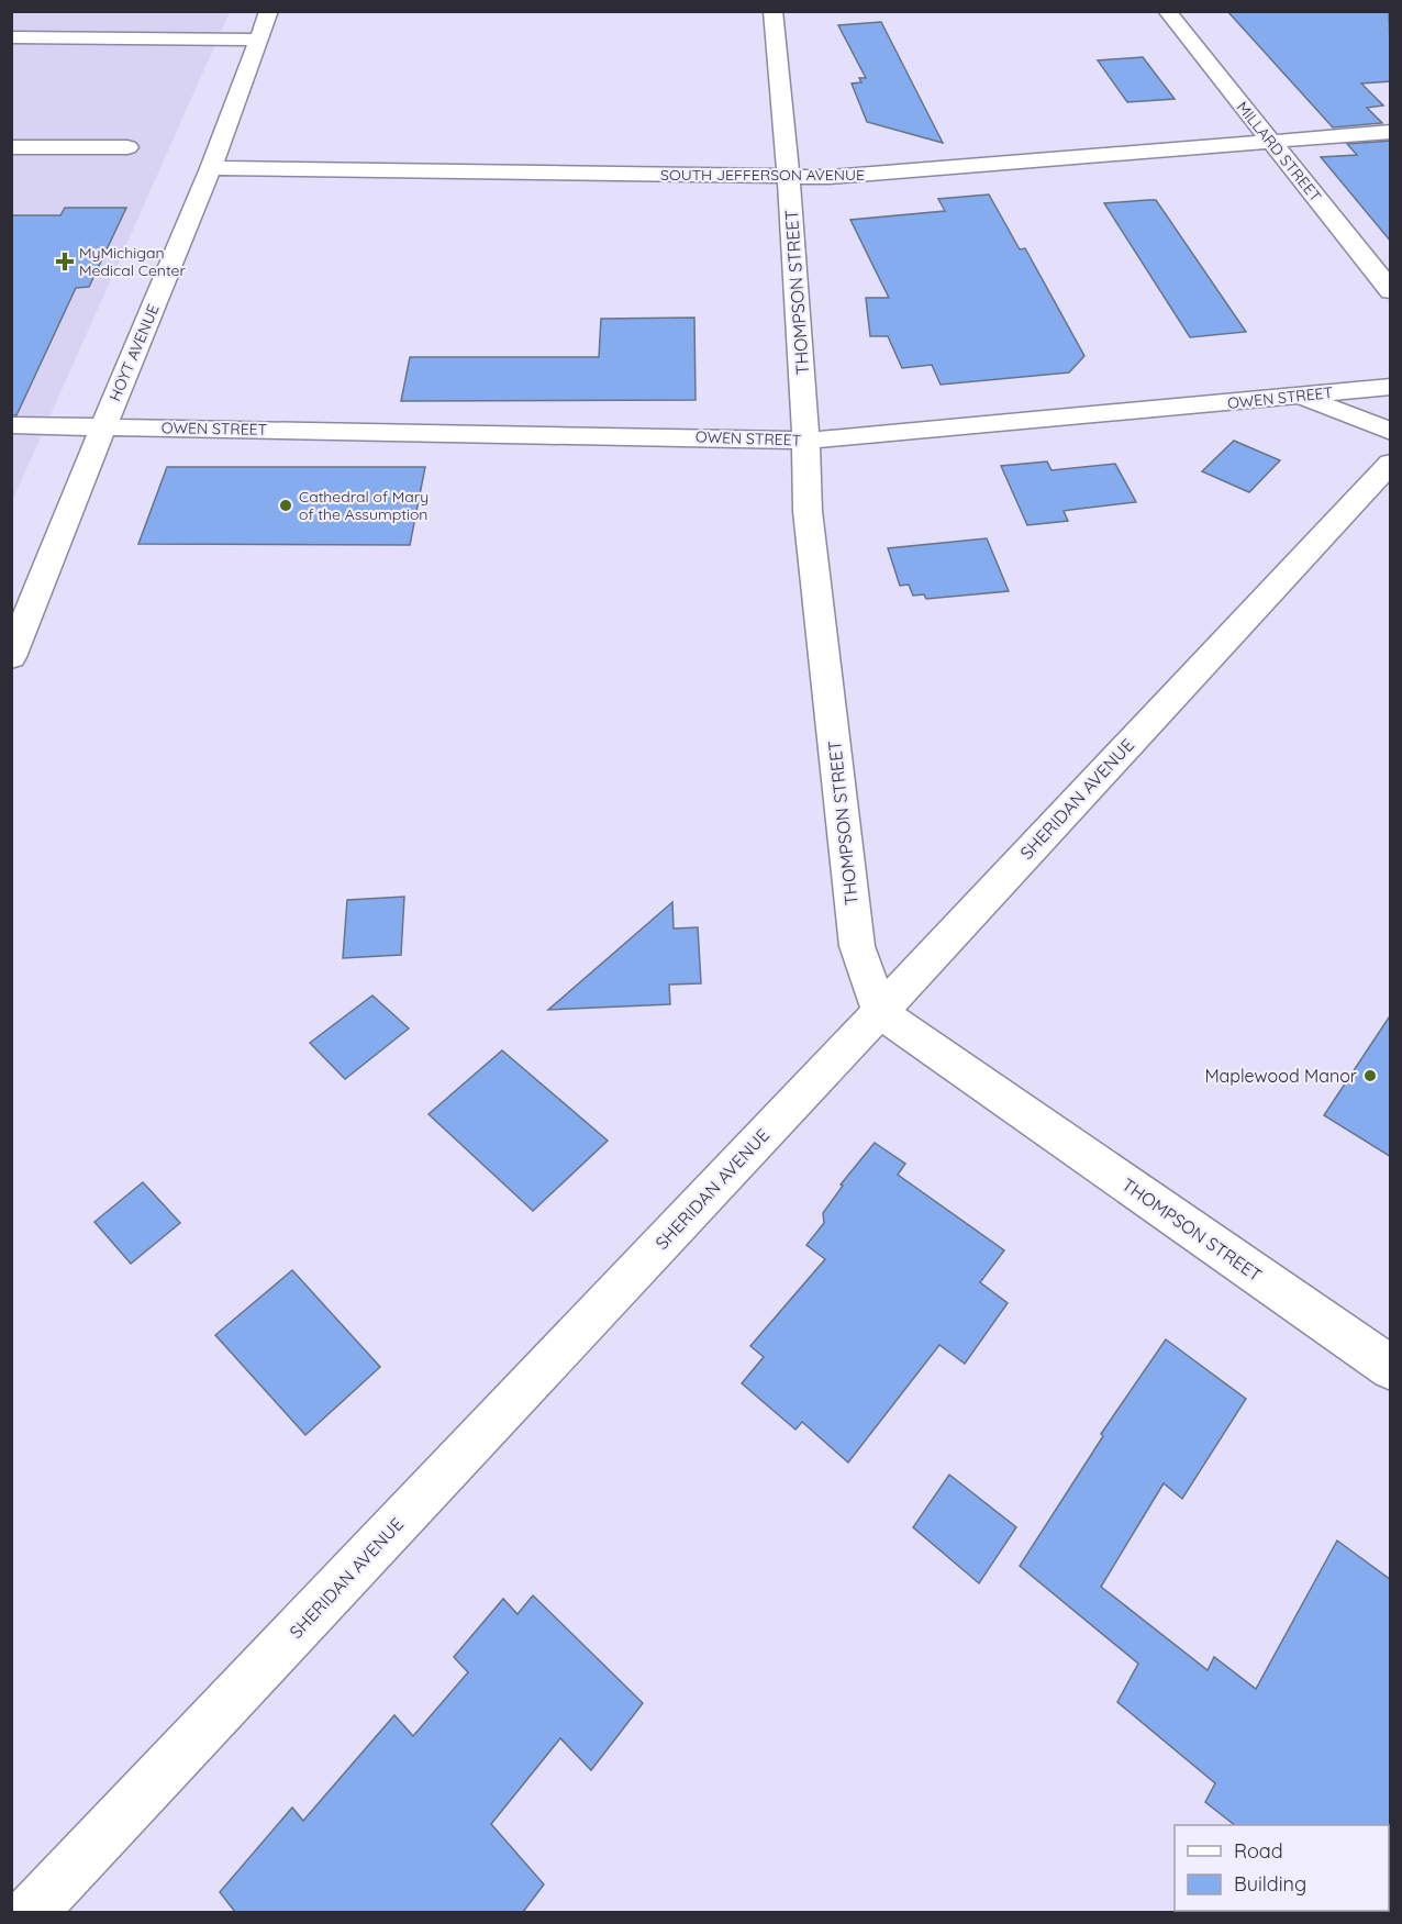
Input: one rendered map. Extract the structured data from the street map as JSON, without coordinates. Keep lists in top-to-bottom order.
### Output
{
  "streets": {
    "street": [
      "MILLARD STREET",
      "SOUTH JEFFERSON AVENUE",
      "THOMPSON STREET",
      "HOYT AVENUE",
      "OWEN STREET",
      "SHERIDAN AVENUE"
    ]
  },
  "crossings": [
    ["MILLARD STREET", "SOUTH JEFFERSON AVENUE"],
    ["SOUTH JEFFERSON AVENUE", "THOMPSON STREET"],
    ["SOUTH JEFFERSON AVENUE", "HOYT AVENUE"],
    ["THOMPSON STREET", "OWEN STREET"],
    ["THOMPSON STREET", "SHERIDAN AVENUE"],
    ["HOYT AVENUE", "OWEN STREET"]
  ],
  "places": {
    "health": ["MyMichigan Medical Center"],
    "other": ["Cathedral of Mary of the Assumption", "Maplewood Manor"]
  },
  "legend": ["Road", "Building"]
}
